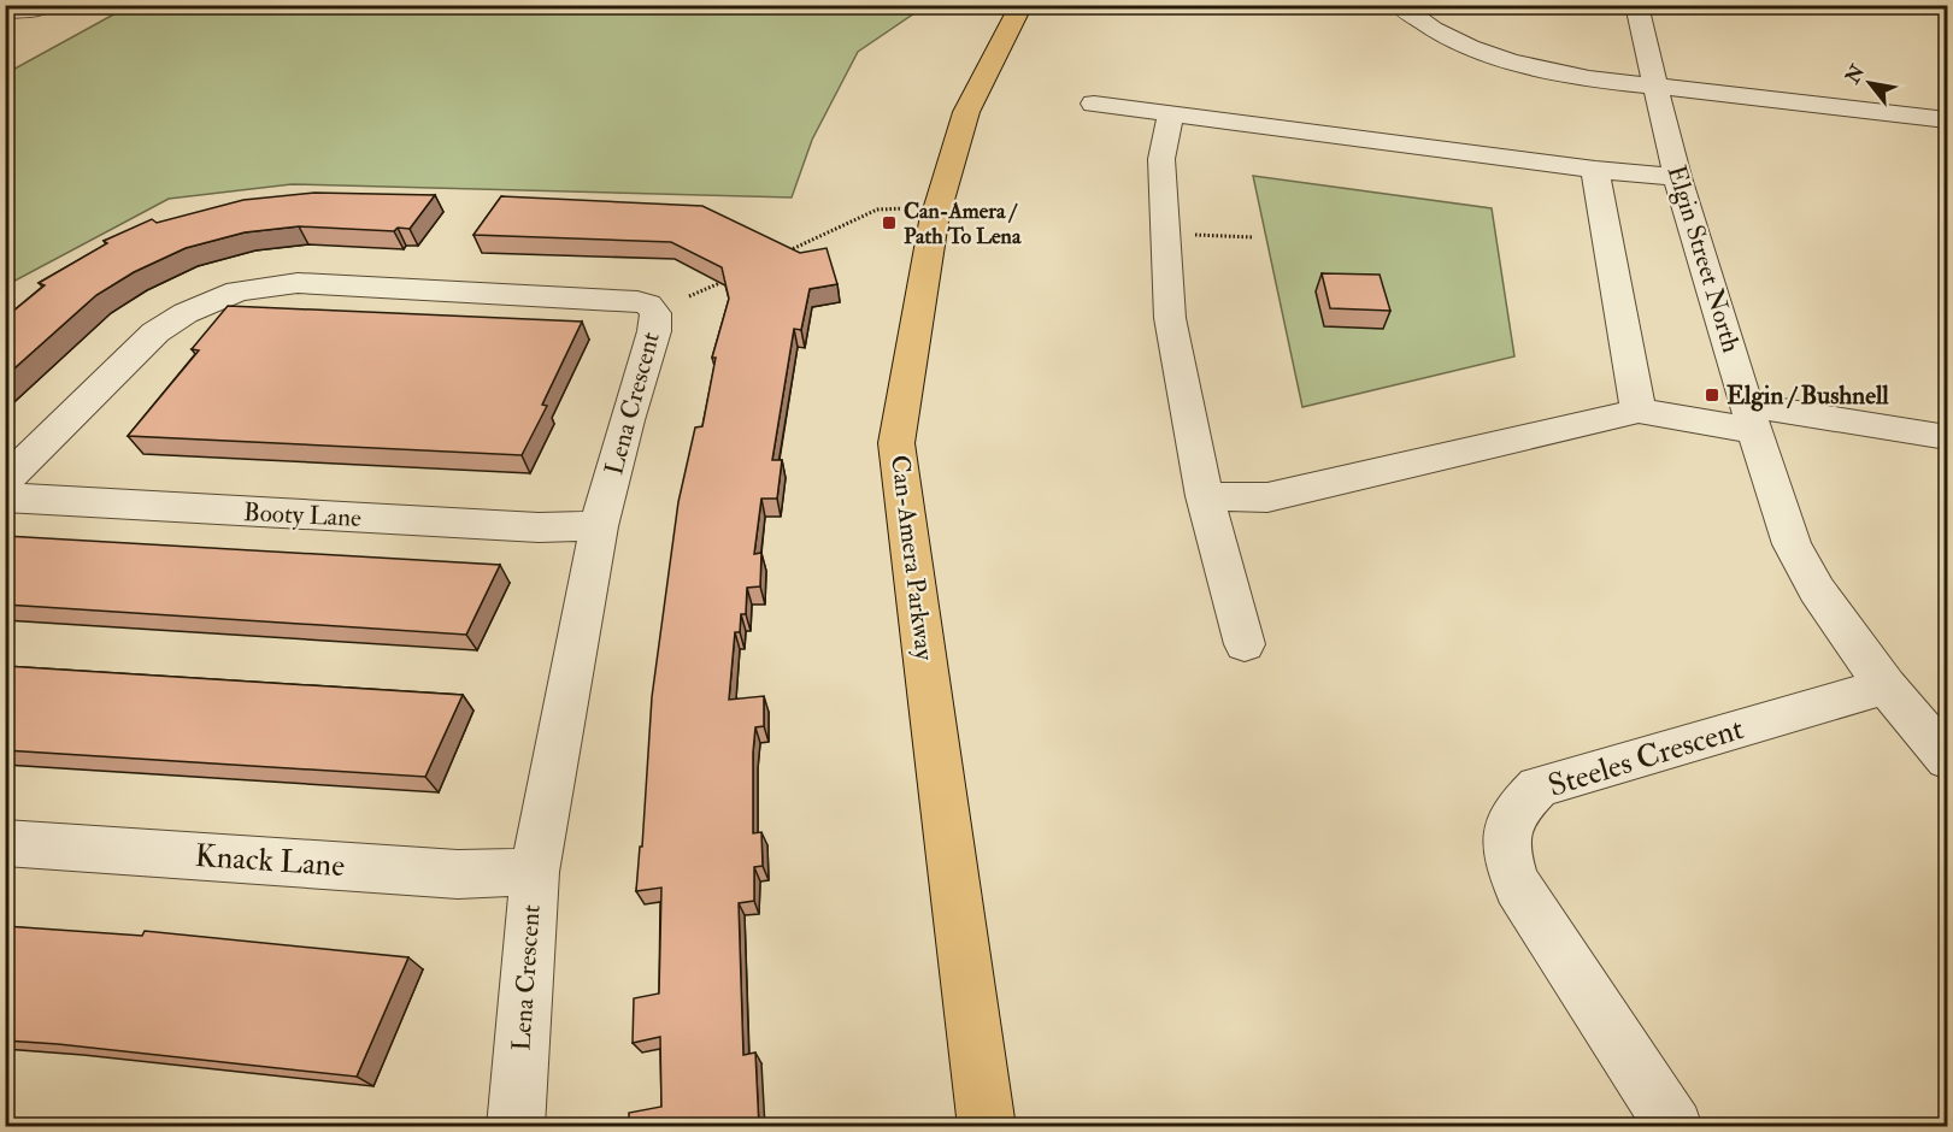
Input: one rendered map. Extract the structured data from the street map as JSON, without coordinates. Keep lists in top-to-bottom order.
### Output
{
  "streets": {
    "main road": ["Can-Amera Parkway"],
    "street": [
      "Elgin Street North",
      "Lena Crescent",
      "Booty Lane",
      "Steeles Crescent",
      "Knack Lane"
    ]
  },
  "crossings": [
    ["Elgin Street North", "Steeles Crescent"],
    ["Lena Crescent", "Booty Lane"],
    ["Lena Crescent", "Knack Lane"]
  ],
  "places": {
    "transit": ["Can-Amera / Path To Lena", "Elgin / Bushnell"]
  },
  "north": "top left"
}
